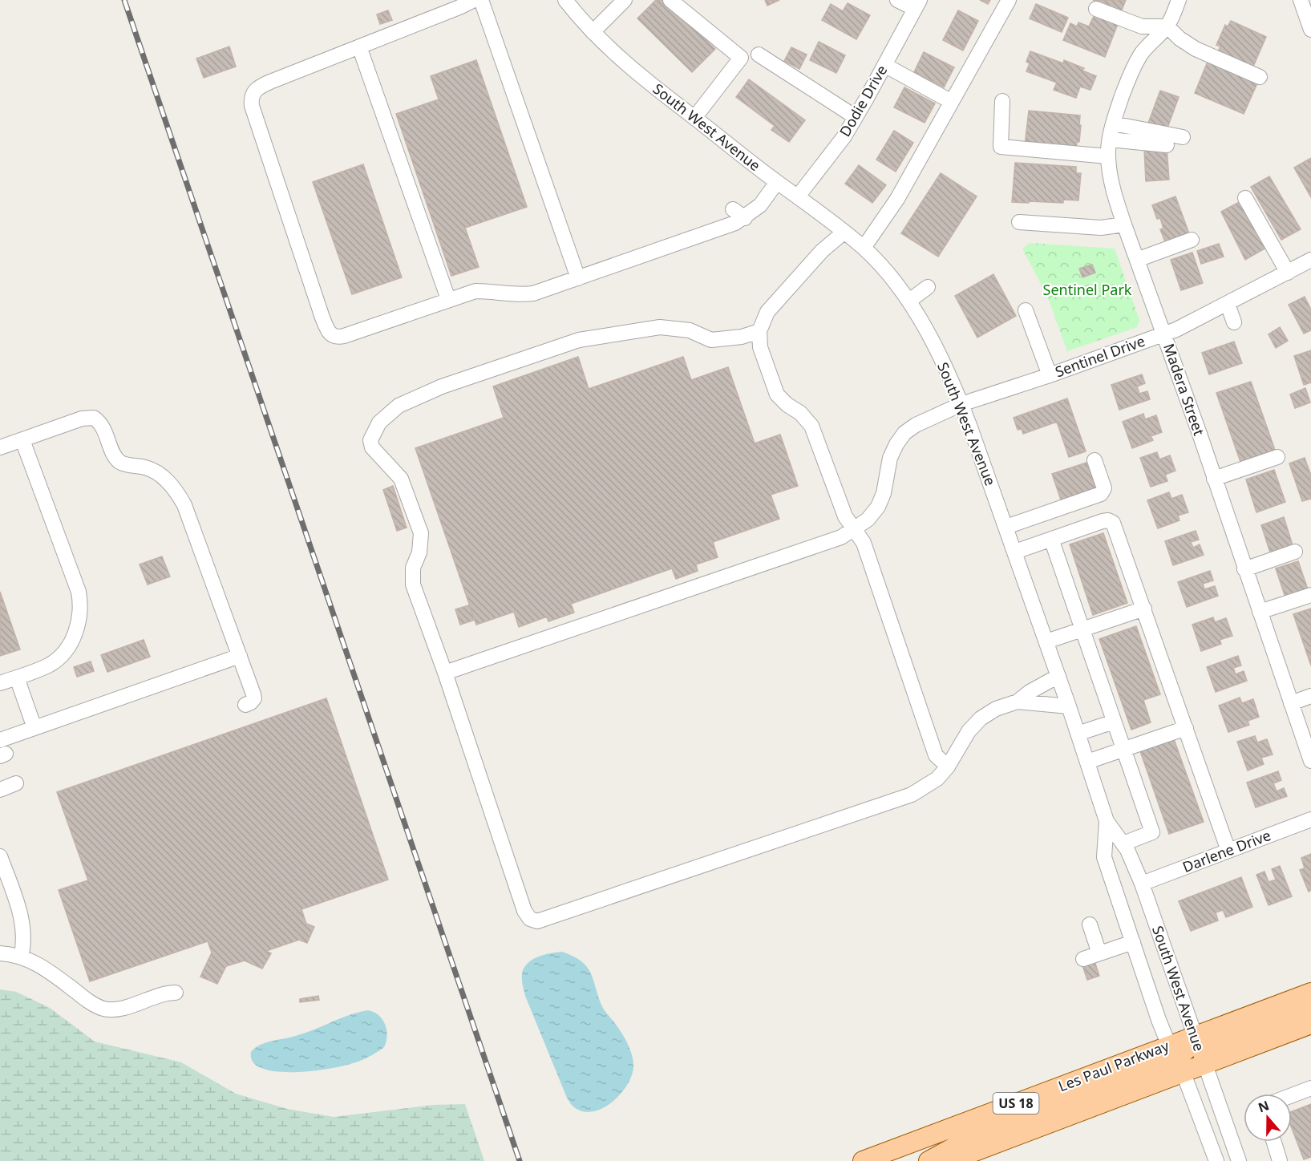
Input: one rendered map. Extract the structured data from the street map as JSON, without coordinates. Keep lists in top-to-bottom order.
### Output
{
  "streets": {
    "main road": ["Les Paul Parkway", "US 18"],
    "street": [
      "Dodie Drive",
      "South West Avenue",
      "Sentinel Drive",
      "Madera Street",
      "Darlene Drive"
    ]
  },
  "crossings": [
    ["Dodie Drive", "South West Avenue"],
    ["South West Avenue", "Sentinel Drive"],
    ["South West Avenue", "Darlene Drive"],
    ["South West Avenue", "Les Paul Parkway"],
    ["Sentinel Drive", "Madera Street"]
  ],
  "parks": ["Sentinel Park"],
  "north": "top"
}
